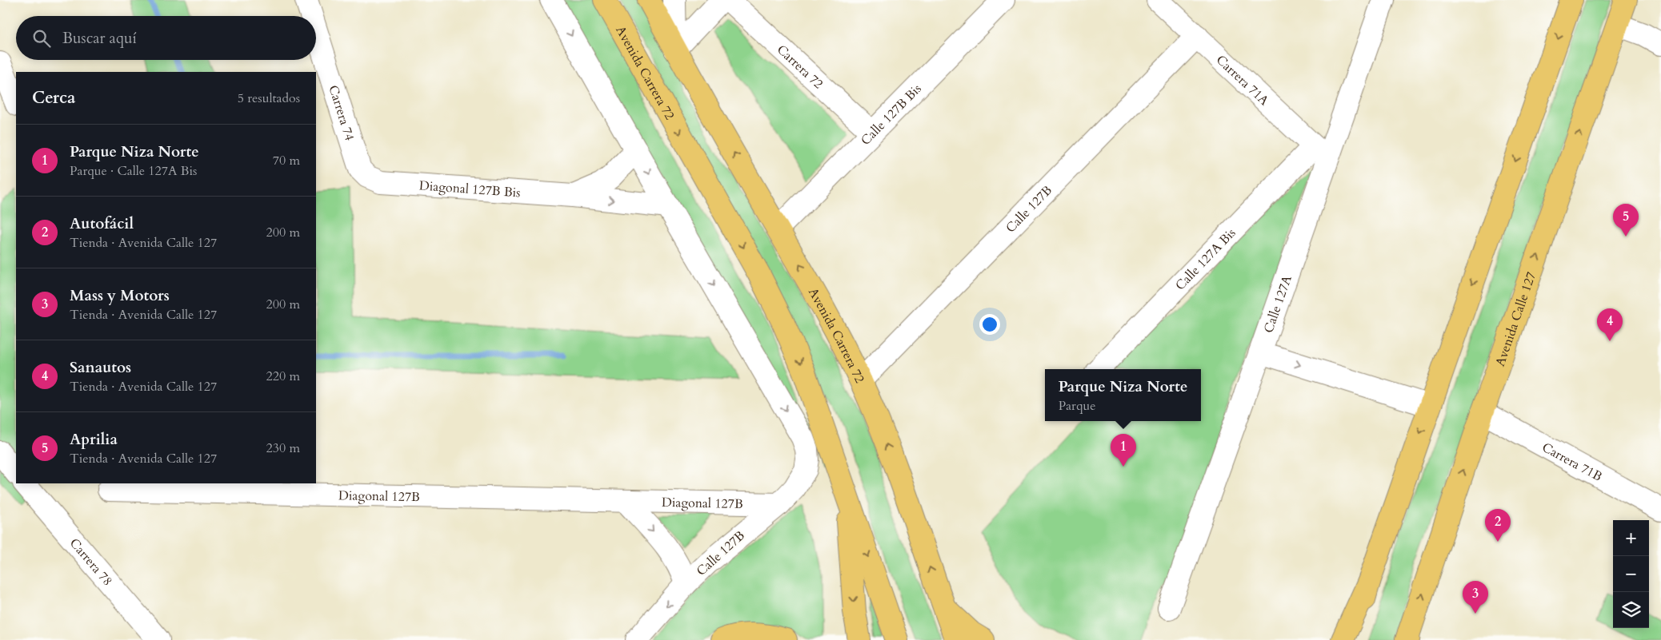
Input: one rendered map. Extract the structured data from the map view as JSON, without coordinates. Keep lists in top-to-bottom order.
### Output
{
  "streets": {
    "main road": ["Avenida Carrera 72", "Avenida Calle 127"],
    "street": [
      "Carrera 72",
      "Carrera 71A",
      "Carrera 74",
      "Calle 127B Bis",
      "Diagonal 127B Bis",
      "Calle 127B",
      "Calle 127A Bis",
      "Calle 127A",
      "Carrera 71B",
      "Diagonal 127B",
      "Carrera 78"
    ]
  },
  "crossings": [
    ["Carrera 72", "Calle 127B Bis"],
    ["Avenida Carrera 72", "Calle 127B Bis"],
    ["Avenida Carrera 72", "Calle 127B"],
    ["Carrera 71A", "Calle 127B"],
    ["Carrera 71A", "Calle 127A Bis"],
    ["Carrera 71A", "Calle 127A"],
    ["Carrera 74", "Diagonal 127B Bis"],
    ["Diagonal 127B Bis", "Calle 127B"],
    ["Calle 127B", "Diagonal 127B"],
    ["Calle 127A Bis", "Calle 127A"],
    ["Avenida Calle 127", "Carrera 71B"]
  ],
  "one_way": ["Calle 127B"],
  "page": {
    "search": "Buscar aquí",
    "heading": ["Cerca", "5 resultados"],
    "list": [
      {
        "mark": "1",
        "name": "Parque Niza Norte",
        "note": "Parque · Calle 127A Bis",
        "value": "70 m"
      },
      {
        "mark": "2",
        "name": "Autofácil",
        "note": "Tienda · Avenida Calle 127",
        "value": "200 m"
      },
      {
        "mark": "3",
        "name": "Mass y Motors",
        "note": "Tienda · Avenida Calle 127",
        "value": "200 m"
      },
      {
        "mark": "4",
        "name": "Sanautos",
        "note": "Tienda · Avenida Calle 127",
        "value": "220 m"
      },
      {
        "mark": "5",
        "name": "Aprilia",
        "note": "Tienda · Avenida Calle 127",
        "value": "230 m"
      }
    ],
    "pins": [
      "5",
      "4",
      "1",
      "2",
      "3"
    ],
    "popup": ["Parque Niza Norte", "Parque"],
    "map_buttons": ["+", "−"]
  }
}
